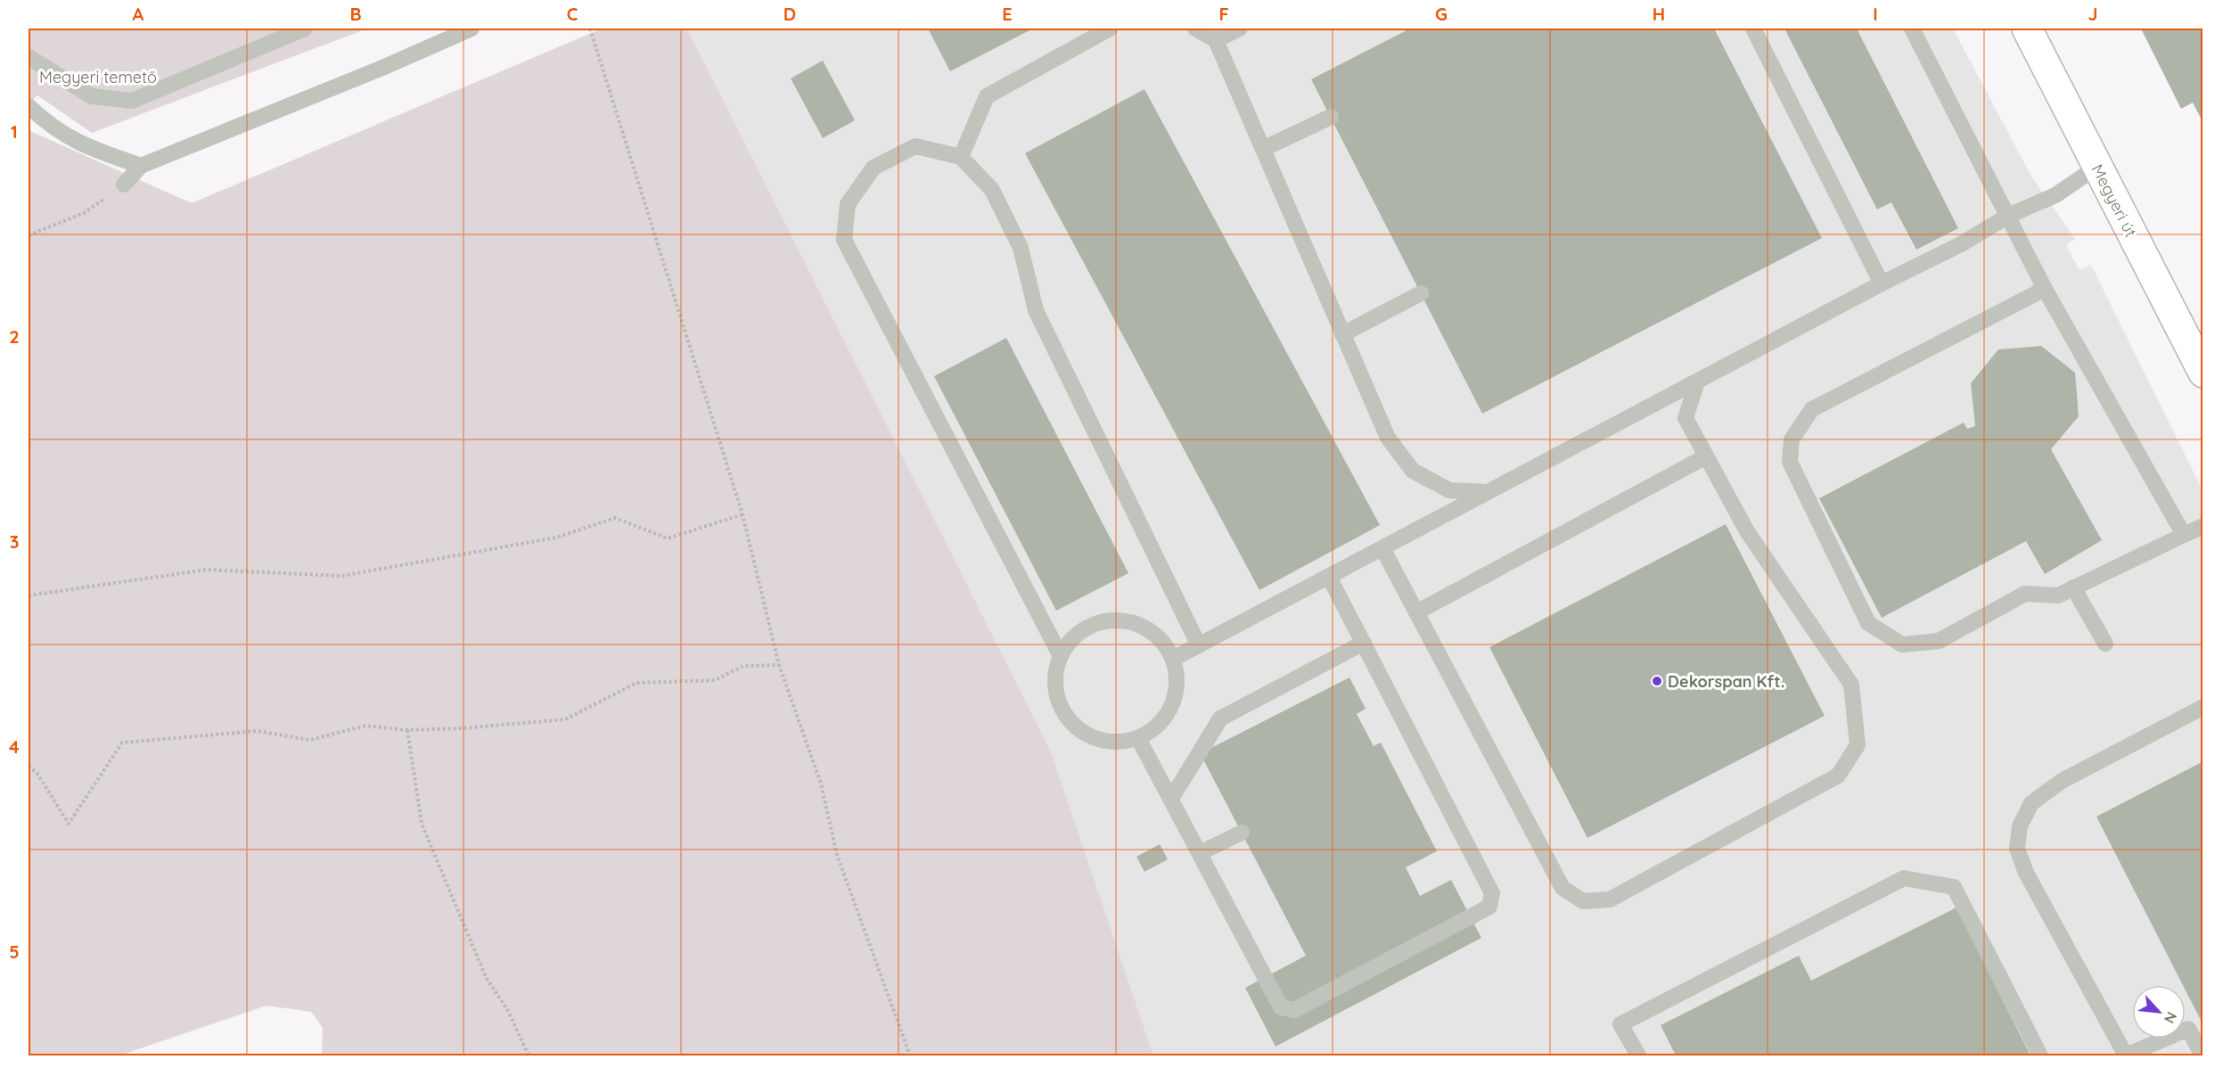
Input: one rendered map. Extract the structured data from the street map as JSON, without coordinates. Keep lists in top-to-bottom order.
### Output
{
  "streets": {
    "main road": ["Megyeri út"]
  },
  "parks": ["Megyeri temető"],
  "places": ["Dekorspan Kft."],
  "north": "bottom right",
  "grid": {
    "columns": [
      "A",
      "B",
      "C",
      "D",
      "E",
      "F",
      "G",
      "H",
      "I",
      "J"
    ],
    "rows": [
      "1",
      "2",
      "3",
      "4",
      "5"
    ]
  }
}
